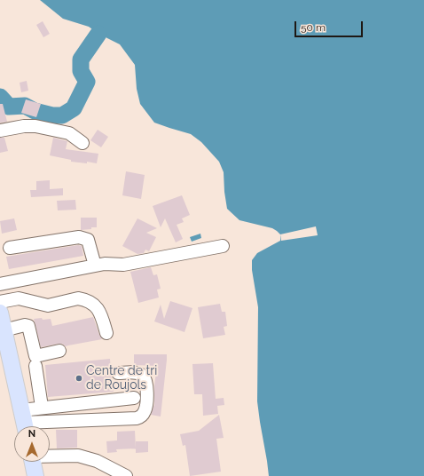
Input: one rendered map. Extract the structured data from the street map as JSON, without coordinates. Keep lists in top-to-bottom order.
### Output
{
  "places": ["Centre de tri de Roujols"],
  "scale_bar": "50 m",
  "north": "top"
}
